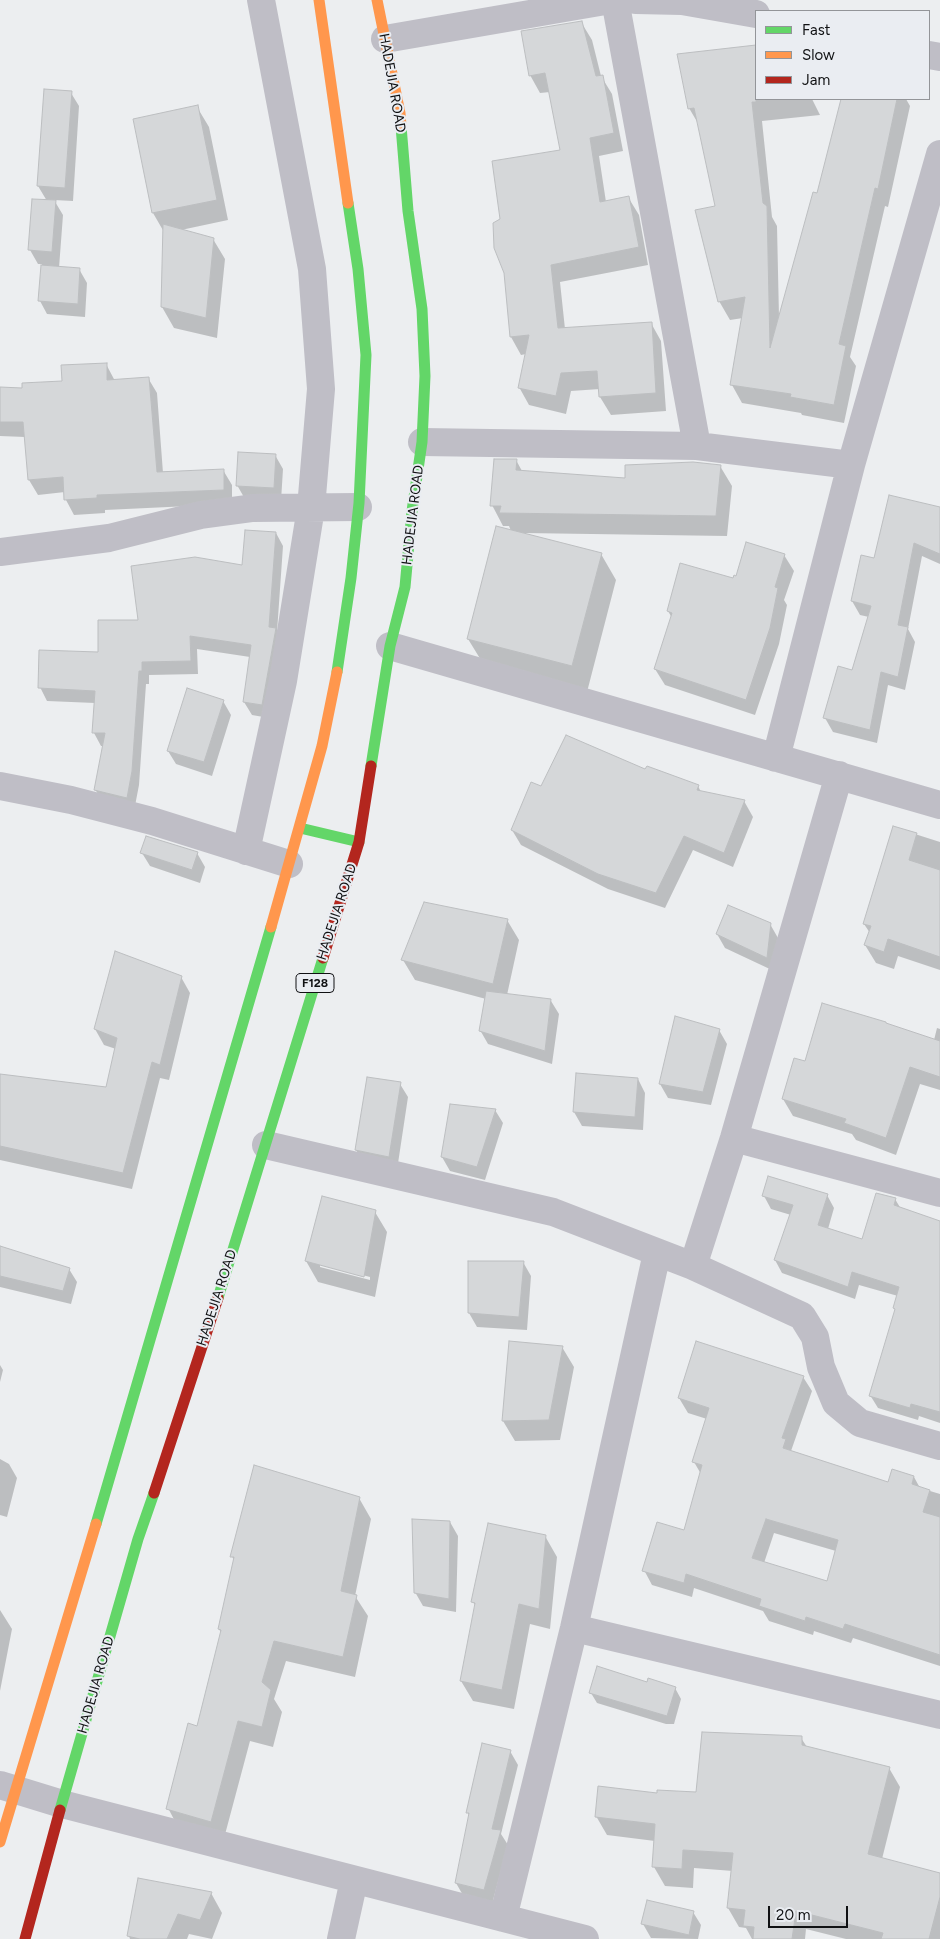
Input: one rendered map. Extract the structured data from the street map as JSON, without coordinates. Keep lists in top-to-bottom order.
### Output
{
  "streets": {
    "main road": ["HADEJIA ROAD", "F128"]
  },
  "legend": ["Fast", "Slow", "Jam"],
  "scale_bar": "20 m"
}
